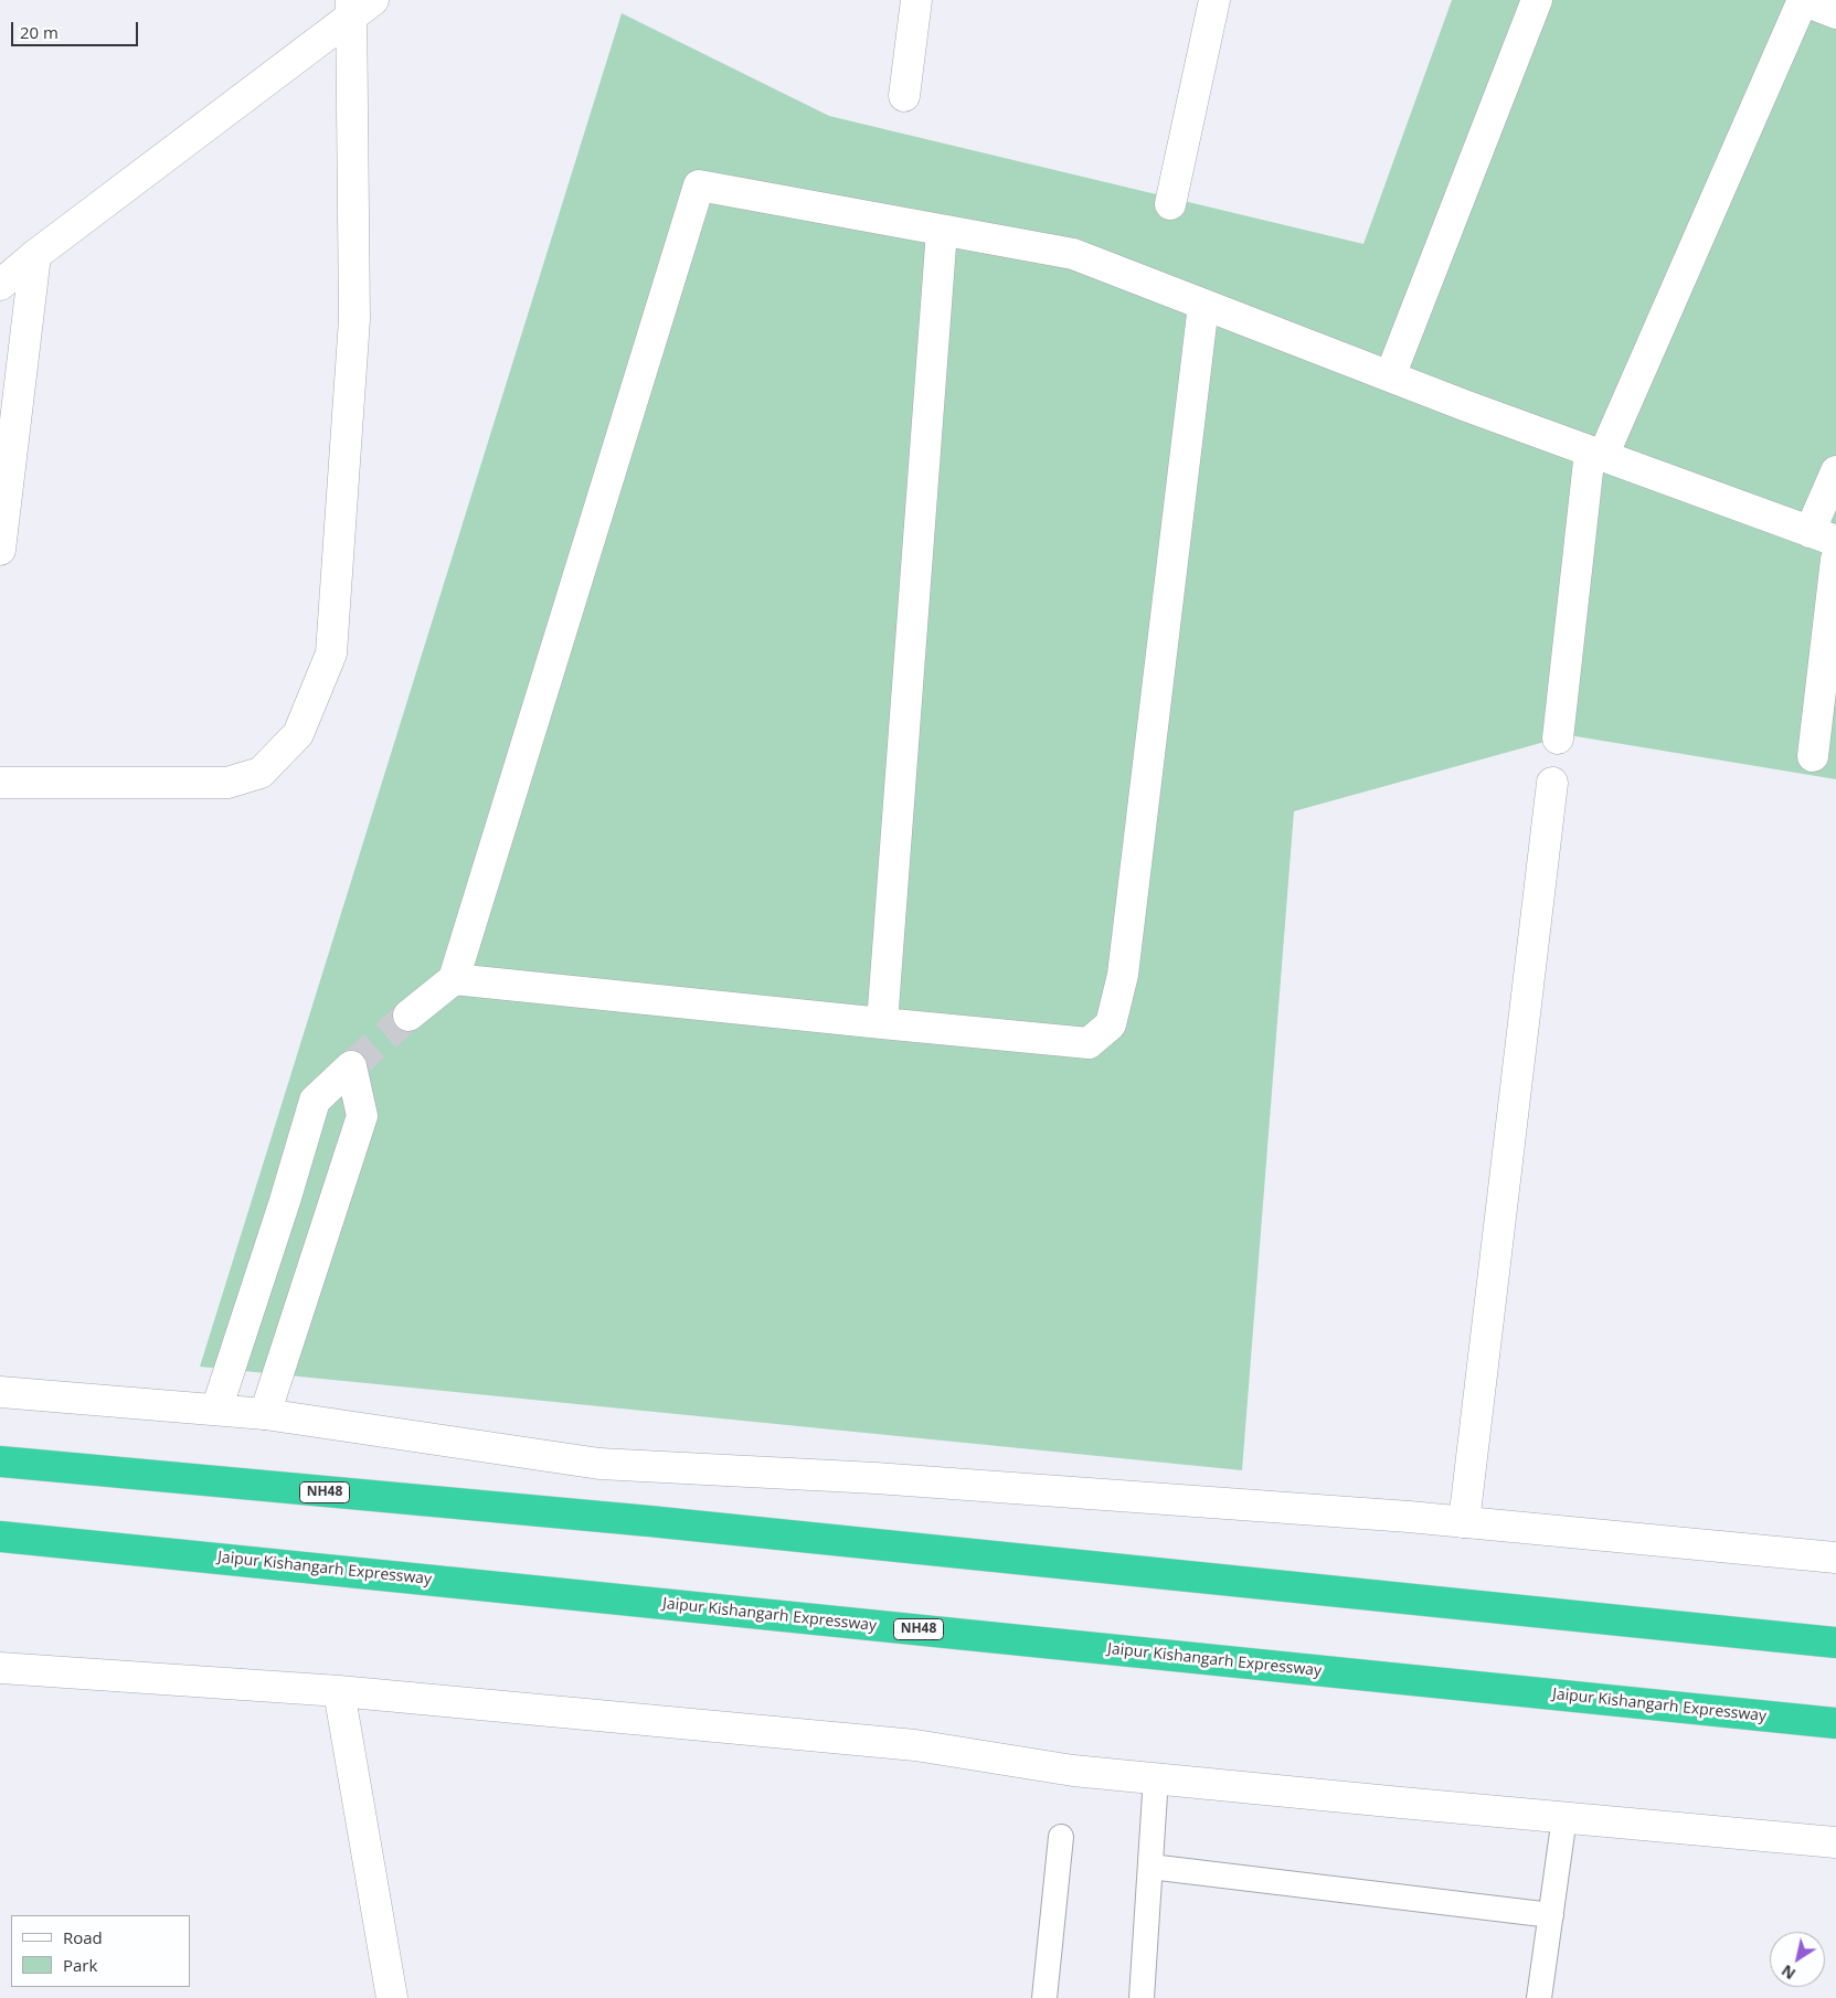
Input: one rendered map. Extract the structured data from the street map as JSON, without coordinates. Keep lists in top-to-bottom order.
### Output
{
  "streets": {
    "highway": ["NH48", "Jaipur Kishangarh Expressway"]
  },
  "legend": ["Road", "Park"],
  "scale_bar": "20 m",
  "north": "bottom left"
}
